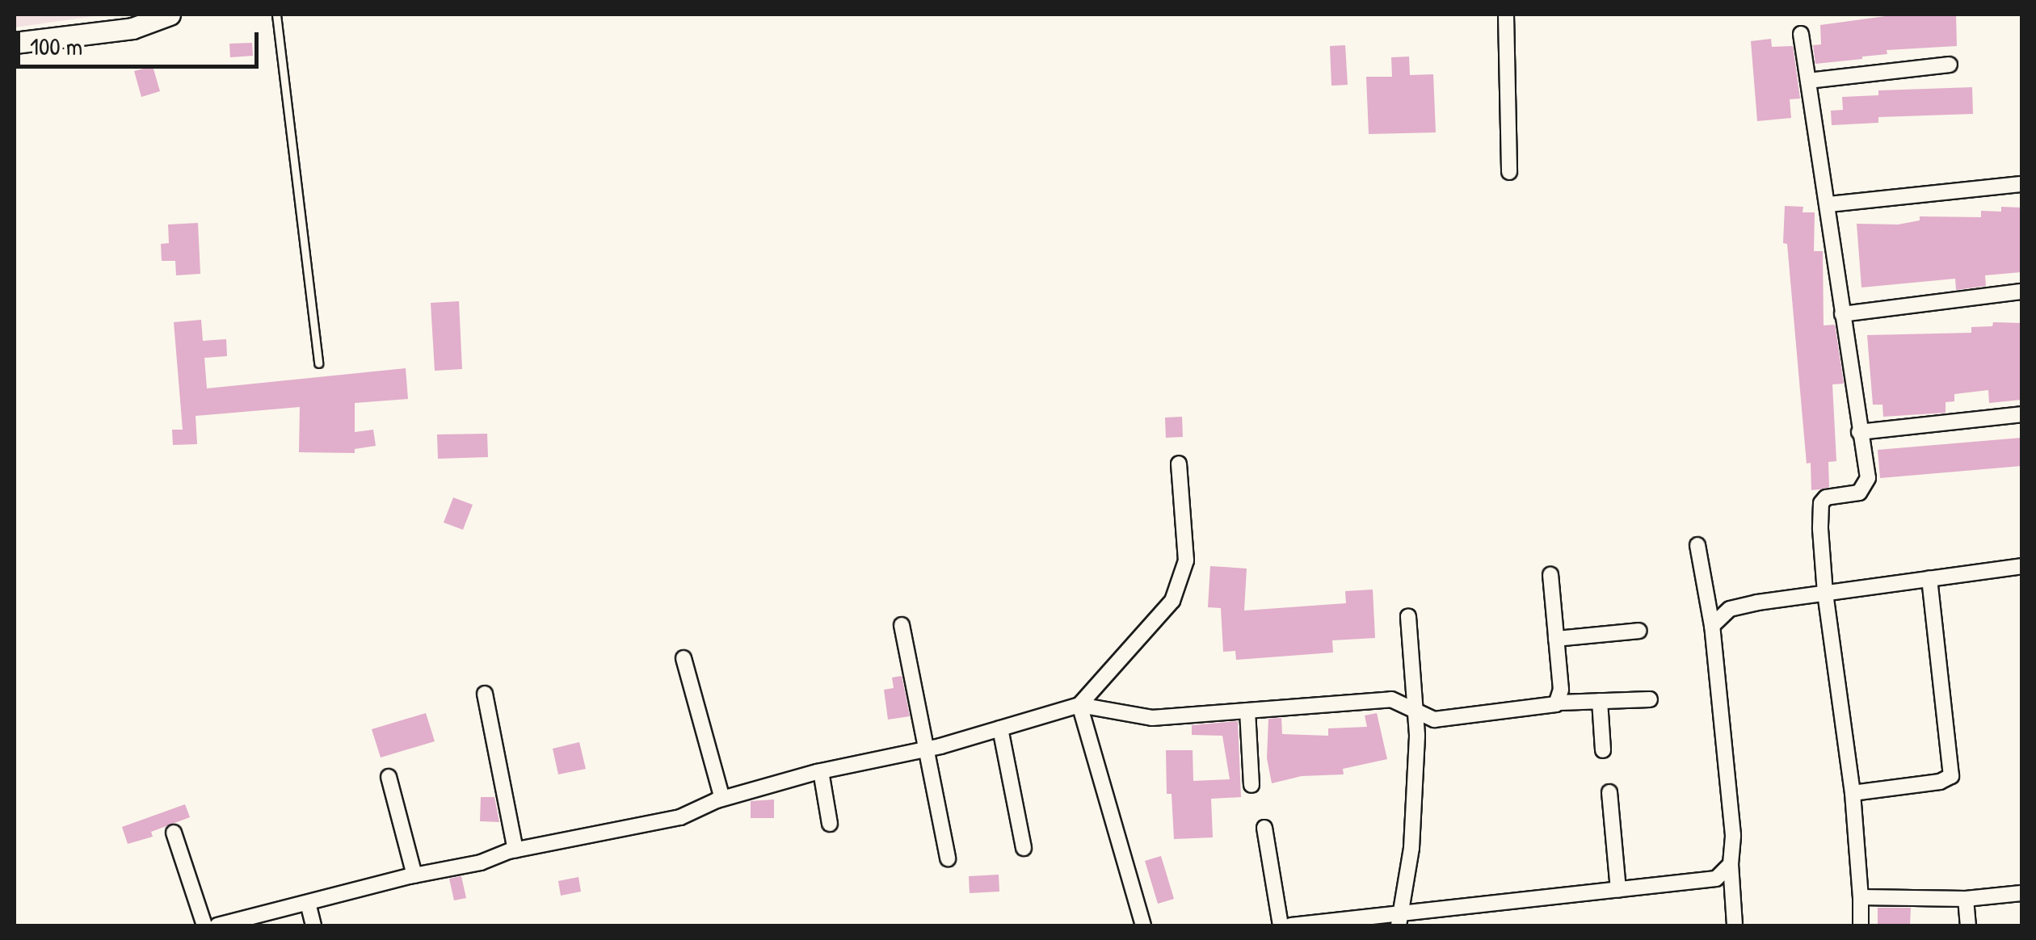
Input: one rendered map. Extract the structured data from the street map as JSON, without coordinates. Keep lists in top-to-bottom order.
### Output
{
  "scale_bar": "100 m"
}
